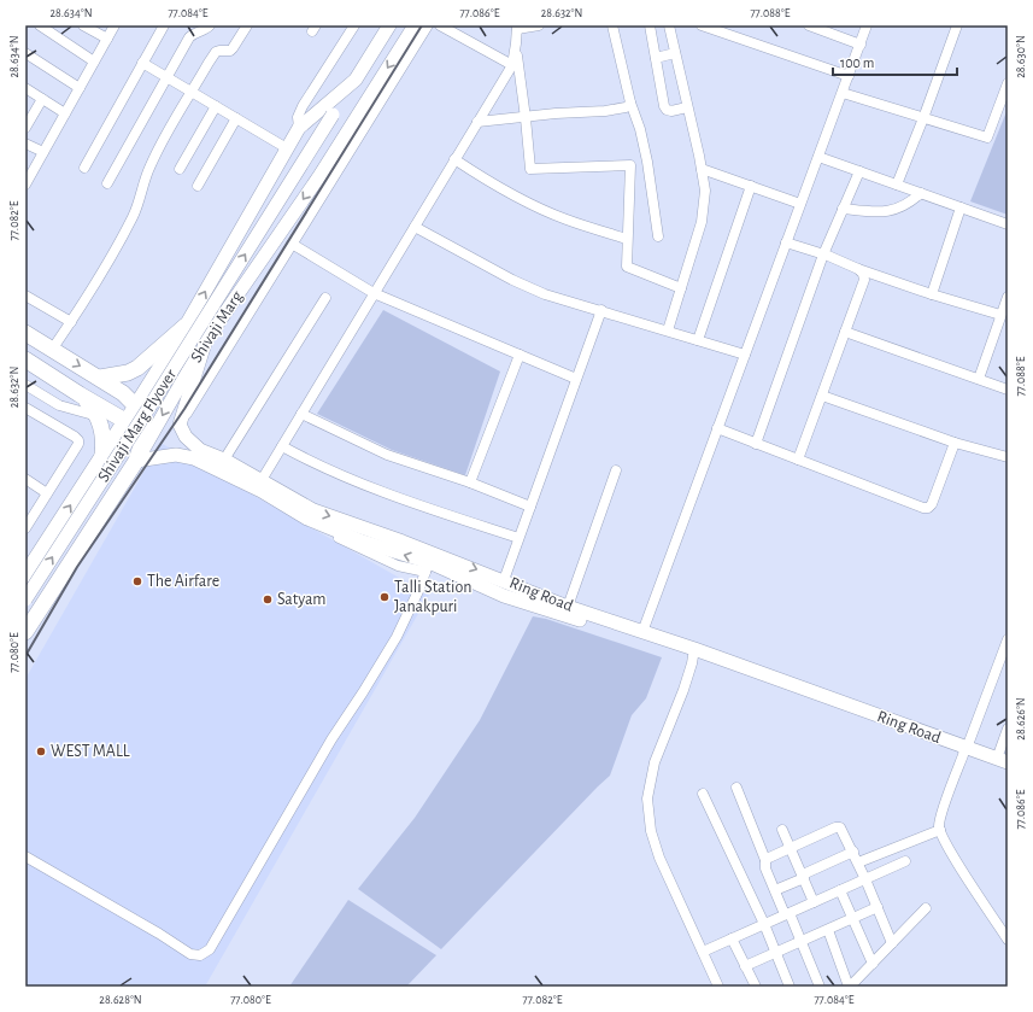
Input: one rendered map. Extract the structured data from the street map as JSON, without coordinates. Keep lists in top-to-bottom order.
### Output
{
  "streets": {
    "main road": ["Shivaji Marg", "Shivaji Marg Flyover", "Ring Road"]
  },
  "crossings": [
    ["Shivaji Marg", "Shivaji Marg Flyover"],
    ["Shivaji Marg", "Ring Road"]
  ],
  "one_way": ["Shivaji Marg Flyover"],
  "places": [
    "The Airfare",
    "Talli Station Janakpuri",
    "Satyam",
    "WEST MALL"
  ],
  "scale_bar": "100 m",
  "coordinates": [
    "28.634°N",
    "77.084°E",
    "77.086°E",
    "28.632°N",
    "77.088°E",
    "28.630°N",
    "77.082°E",
    "77.080°E",
    "28.626°N",
    "28.628°N"
  ]
}
